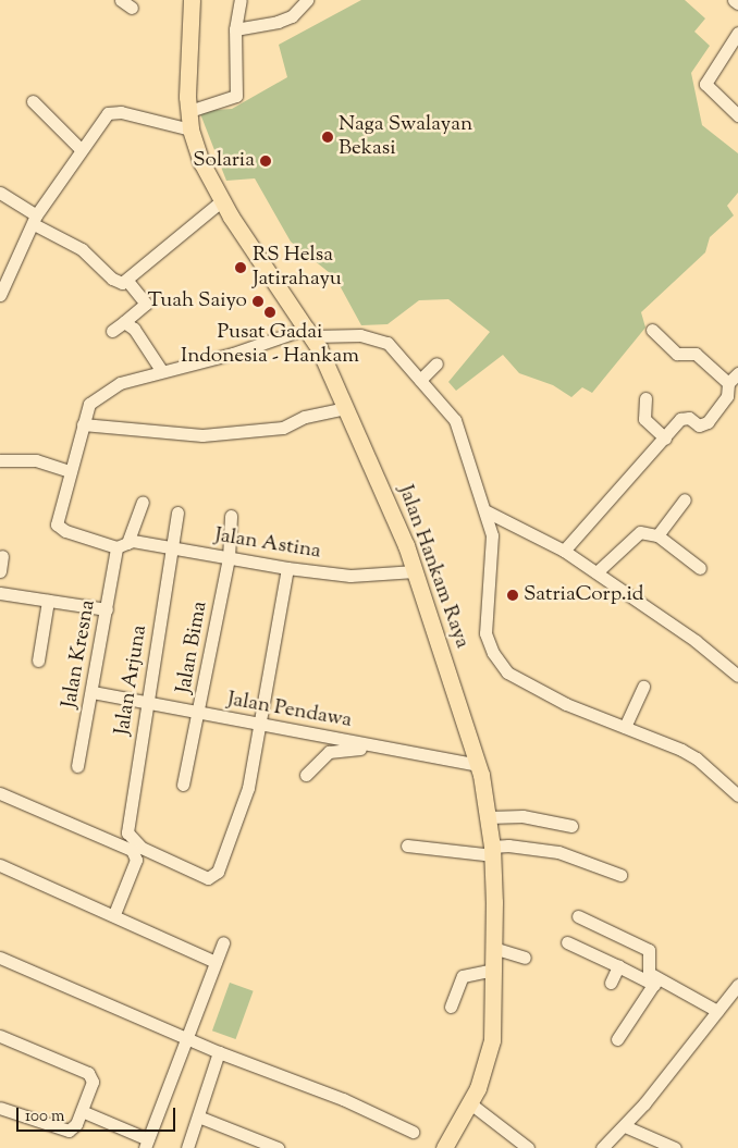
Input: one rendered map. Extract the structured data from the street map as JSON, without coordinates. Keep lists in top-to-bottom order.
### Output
{
  "streets": {
    "main road": ["Jalan Hankam Raya"],
    "street": [
      "Jalan Astina",
      "Jalan Bima",
      "Jalan Kresna",
      "Jalan Arjuna",
      "Jalan Pendawa"
    ]
  },
  "crossings": [
    ["Jalan Astina", "Jalan Hankam Raya"],
    ["Jalan Astina", "Jalan Bima"],
    ["Jalan Astina", "Jalan Kresna"],
    ["Jalan Astina", "Jalan Arjuna"],
    ["Jalan Hankam Raya", "Jalan Pendawa"],
    ["Jalan Bima", "Jalan Pendawa"],
    ["Jalan Kresna", "Jalan Pendawa"],
    ["Jalan Arjuna", "Jalan Pendawa"]
  ],
  "places": [
    "Naga Swalayan Bekasi",
    "Solaria",
    "RS Helsa Jatirahayu",
    "Tuah Saiyo",
    "Pusat Gadai Indonesia - Hankam",
    "SatriaCorp.id"
  ],
  "scale_bar": "100 m"
}
